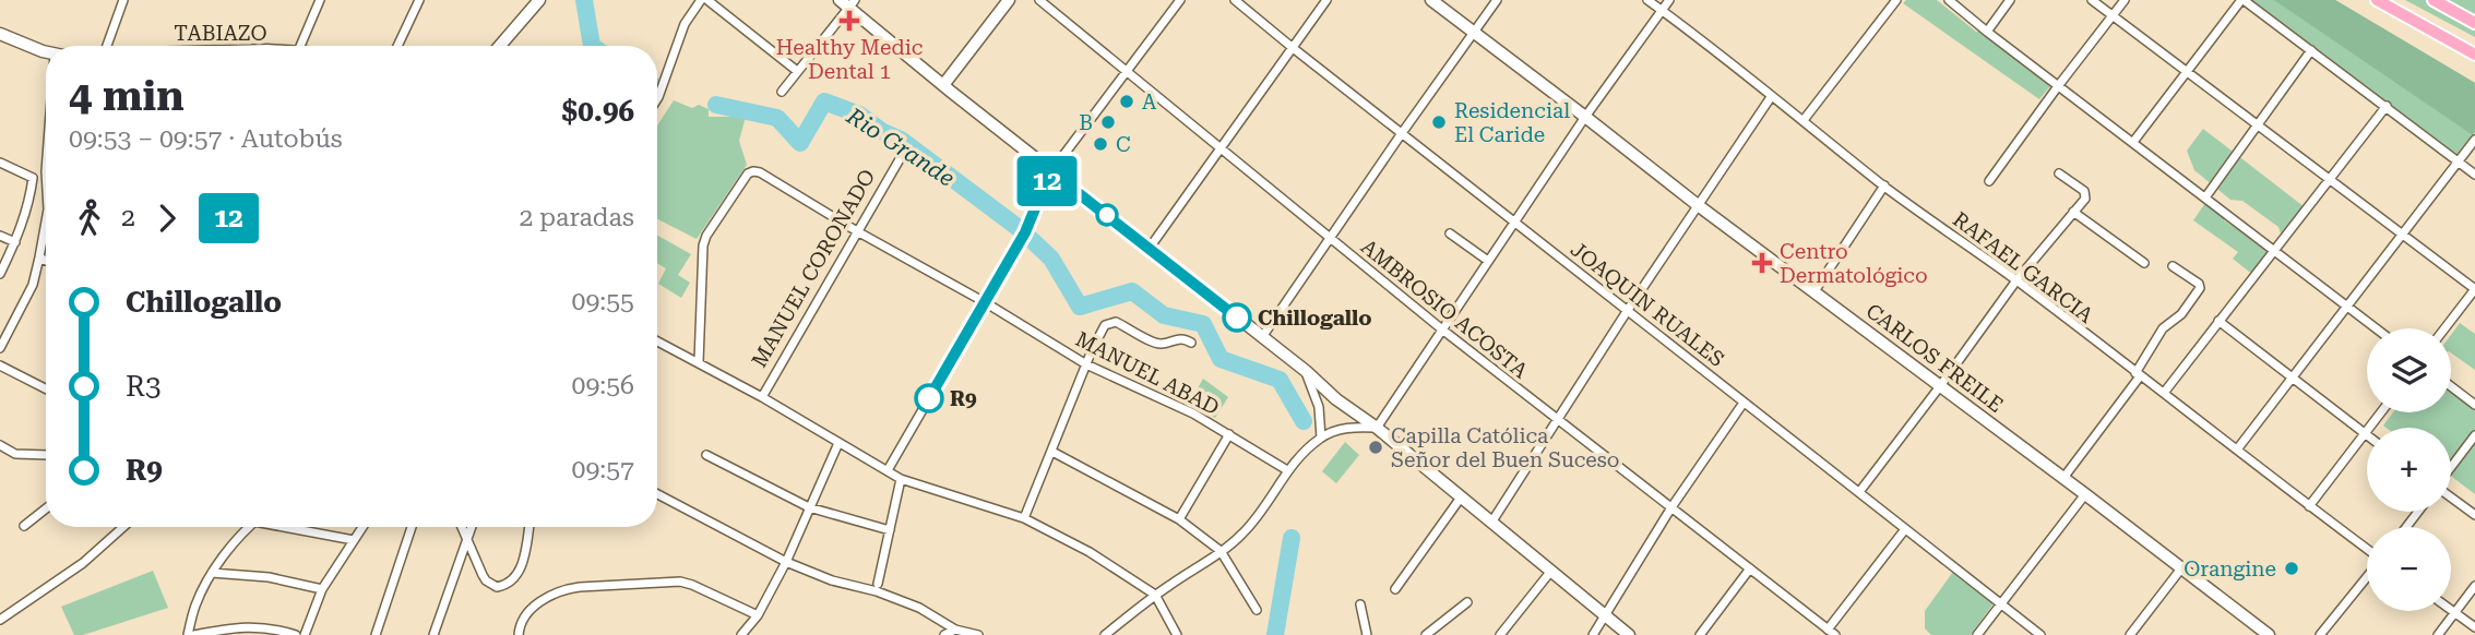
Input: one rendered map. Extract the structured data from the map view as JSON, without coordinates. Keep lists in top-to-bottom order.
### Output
{
  "streets": {
    "street": [
      "TABIAZO",
      "RAFAEL GARCIA",
      "MANUEL CORONADO",
      "JOAQUIN RUALES",
      "AMBROSIO ACOSTA",
      "CARLOS FREILE",
      "MANUEL ABAD"
    ]
  },
  "crossings": [
    ["MANUEL CORONADO", "MANUEL ABAD"]
  ],
  "water": ["Rio Grande"],
  "places": {
    "health": ["Healthy Medic Dental 1", "Centro Dermatológico"],
    "other": [
      "A",
      "B",
      "Residencial El Caride",
      "C",
      "Chillogallo",
      "R9",
      "Capilla Católica Señor del Buen Suceso",
      "Orangine"
    ]
  },
  "lines": ["bus line 12"],
  "page": {
    "on_map": "12",
    "heading": ["4 min", "09:53 – 09:57 · Autobús", "$0.96"],
    "legs": ["2", "12", "2 paradas"],
    "list": [
      {
        "name": "Chillogallo",
        "value": "09:55"
      },
      {
        "name": "R3",
        "value": "09:56"
      },
      {
        "name": "R9",
        "value": "09:57"
      }
    ],
    "map_buttons": ["+", "−"]
  }
}
